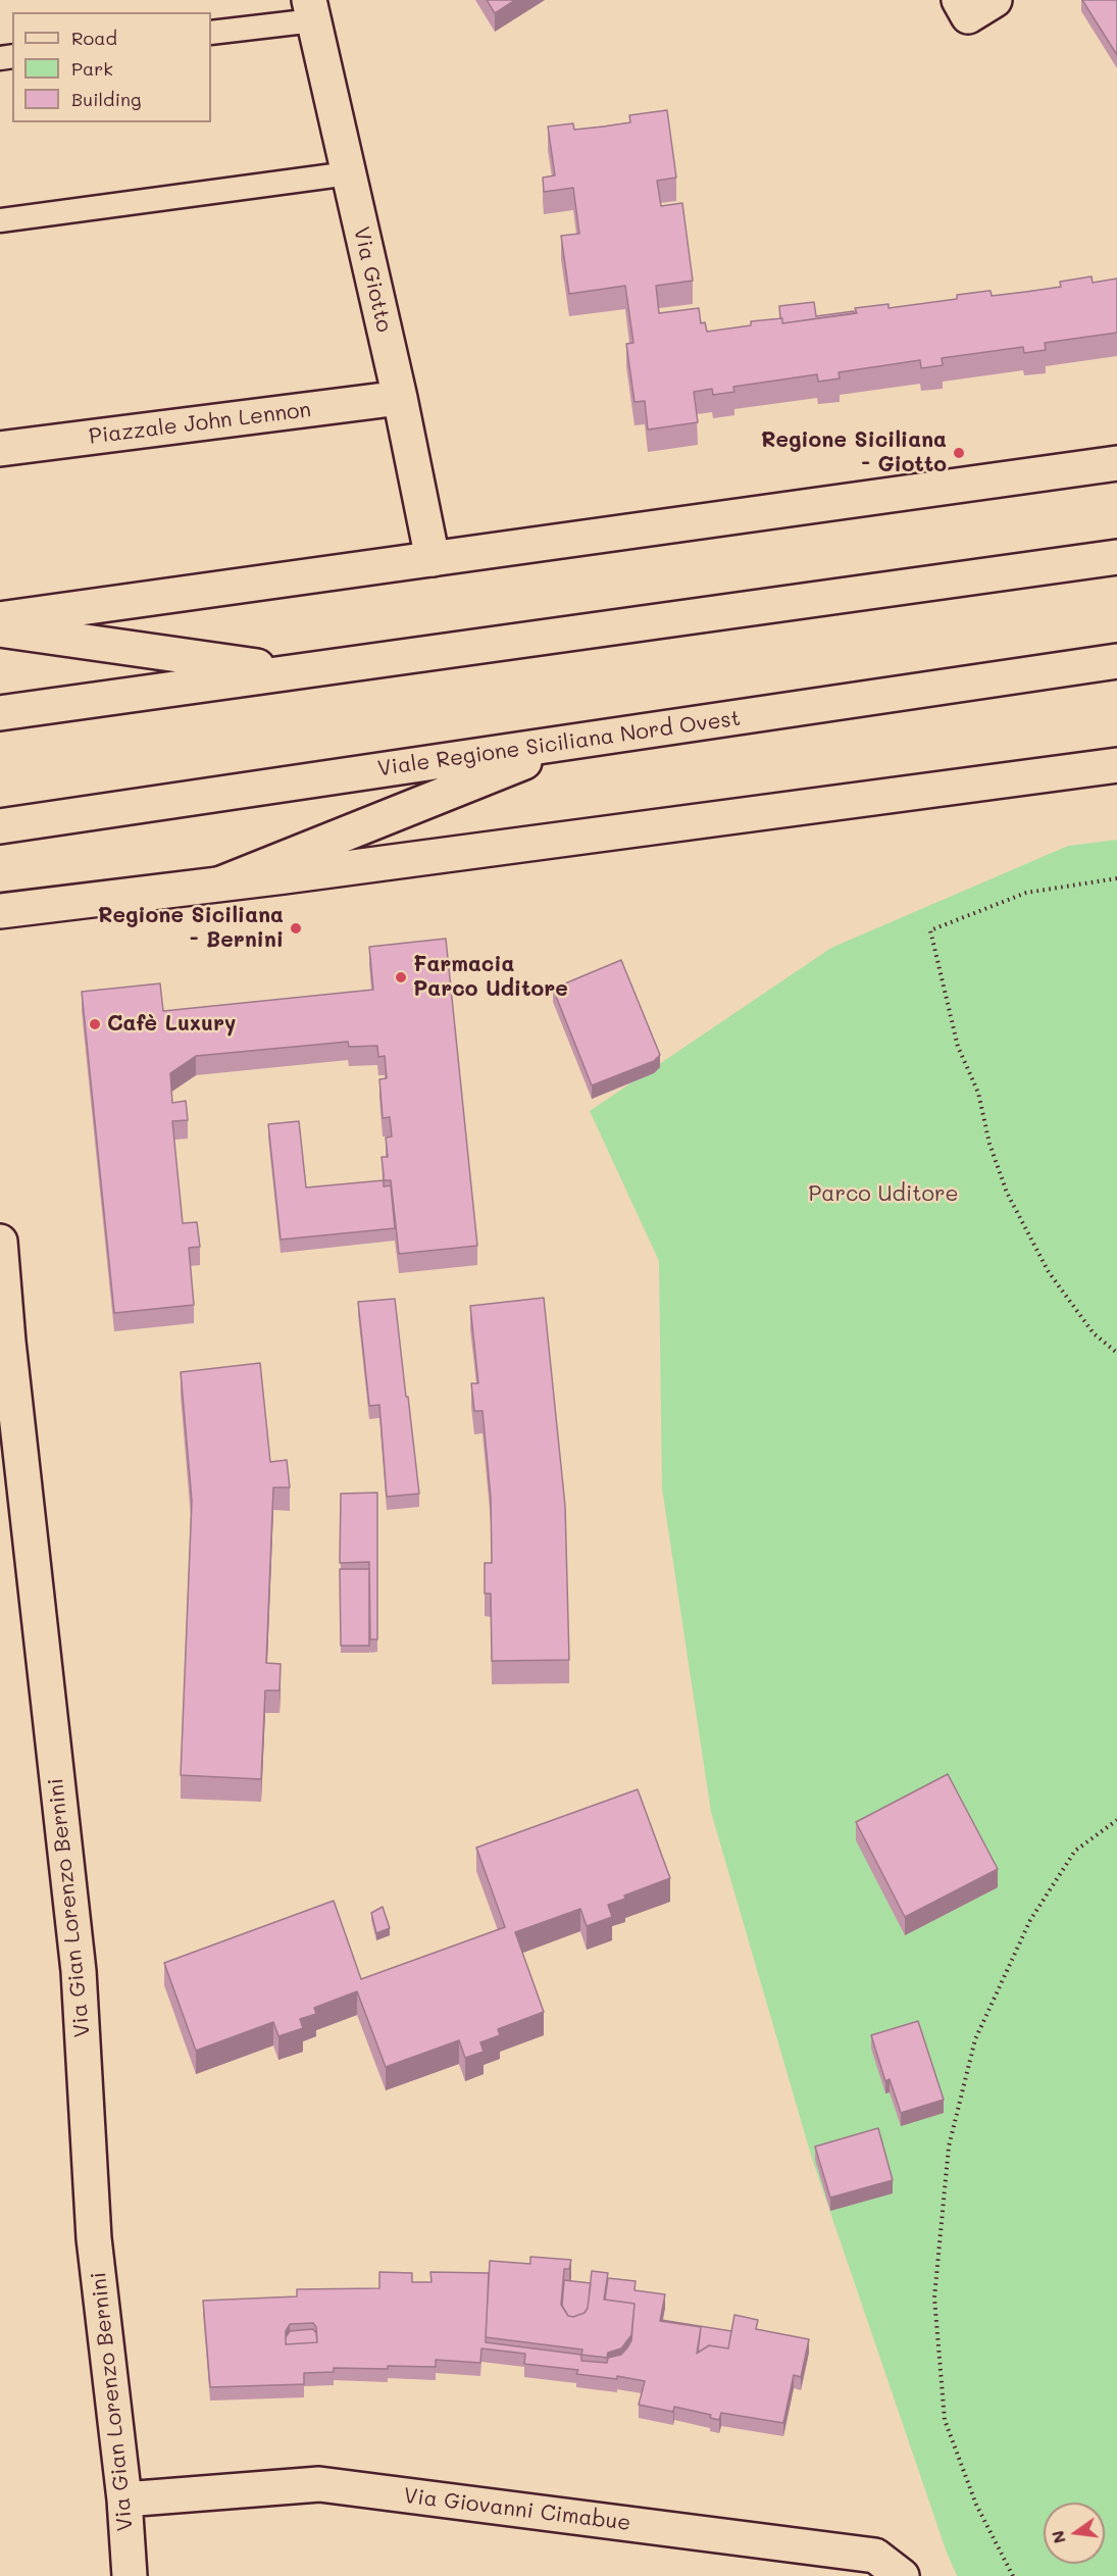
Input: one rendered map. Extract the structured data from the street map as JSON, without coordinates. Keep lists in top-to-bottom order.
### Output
{
  "streets": {
    "street": [
      "Via Giotto",
      "Piazzale John Lennon",
      "Viale Regione Siciliana Nord Ovest",
      "Via Gian Lorenzo Bernini",
      "Via Giovanni Cimabue"
    ]
  },
  "crossings": [
    ["Via Giotto", "Piazzale John Lennon"],
    ["Via Gian Lorenzo Bernini", "Via Giovanni Cimabue"]
  ],
  "parks": ["Parco Uditore"],
  "places": [
    "Regione Siciliana - Giotto",
    "Regione Siciliana - Bernini",
    "Farmacia Parco Uditore",
    "Cafè Luxury"
  ],
  "legend": ["Road", "Park", "Building"],
  "north": "left"
}
